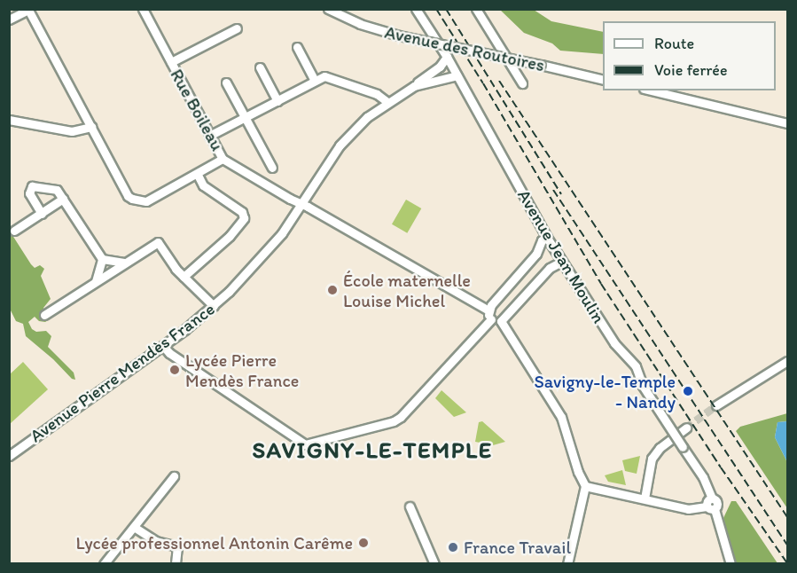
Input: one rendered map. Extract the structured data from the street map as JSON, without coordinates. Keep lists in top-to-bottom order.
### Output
{
  "streets": {
    "street": [
      "Avenue des Routoires",
      "Rue Boileau",
      "Avenue Jean Moulin",
      "Avenue Pierre Mendès France"
    ]
  },
  "crossings": [
    ["Rue Boileau", "Avenue Pierre Mendès France"],
    ["Avenue Jean Moulin", "Avenue Pierre Mendès France"]
  ],
  "districts": ["SAVIGNY-LE-TEMPLE"],
  "places": [
    "École maternelle Louise Michel",
    "Lycée Pierre Mendès France",
    "Savigny-le-Temple - Nandy",
    "Lycée professionnel Antonin Carême",
    "France Travail"
  ],
  "legend": ["Route", "Voie ferrée"]
}
